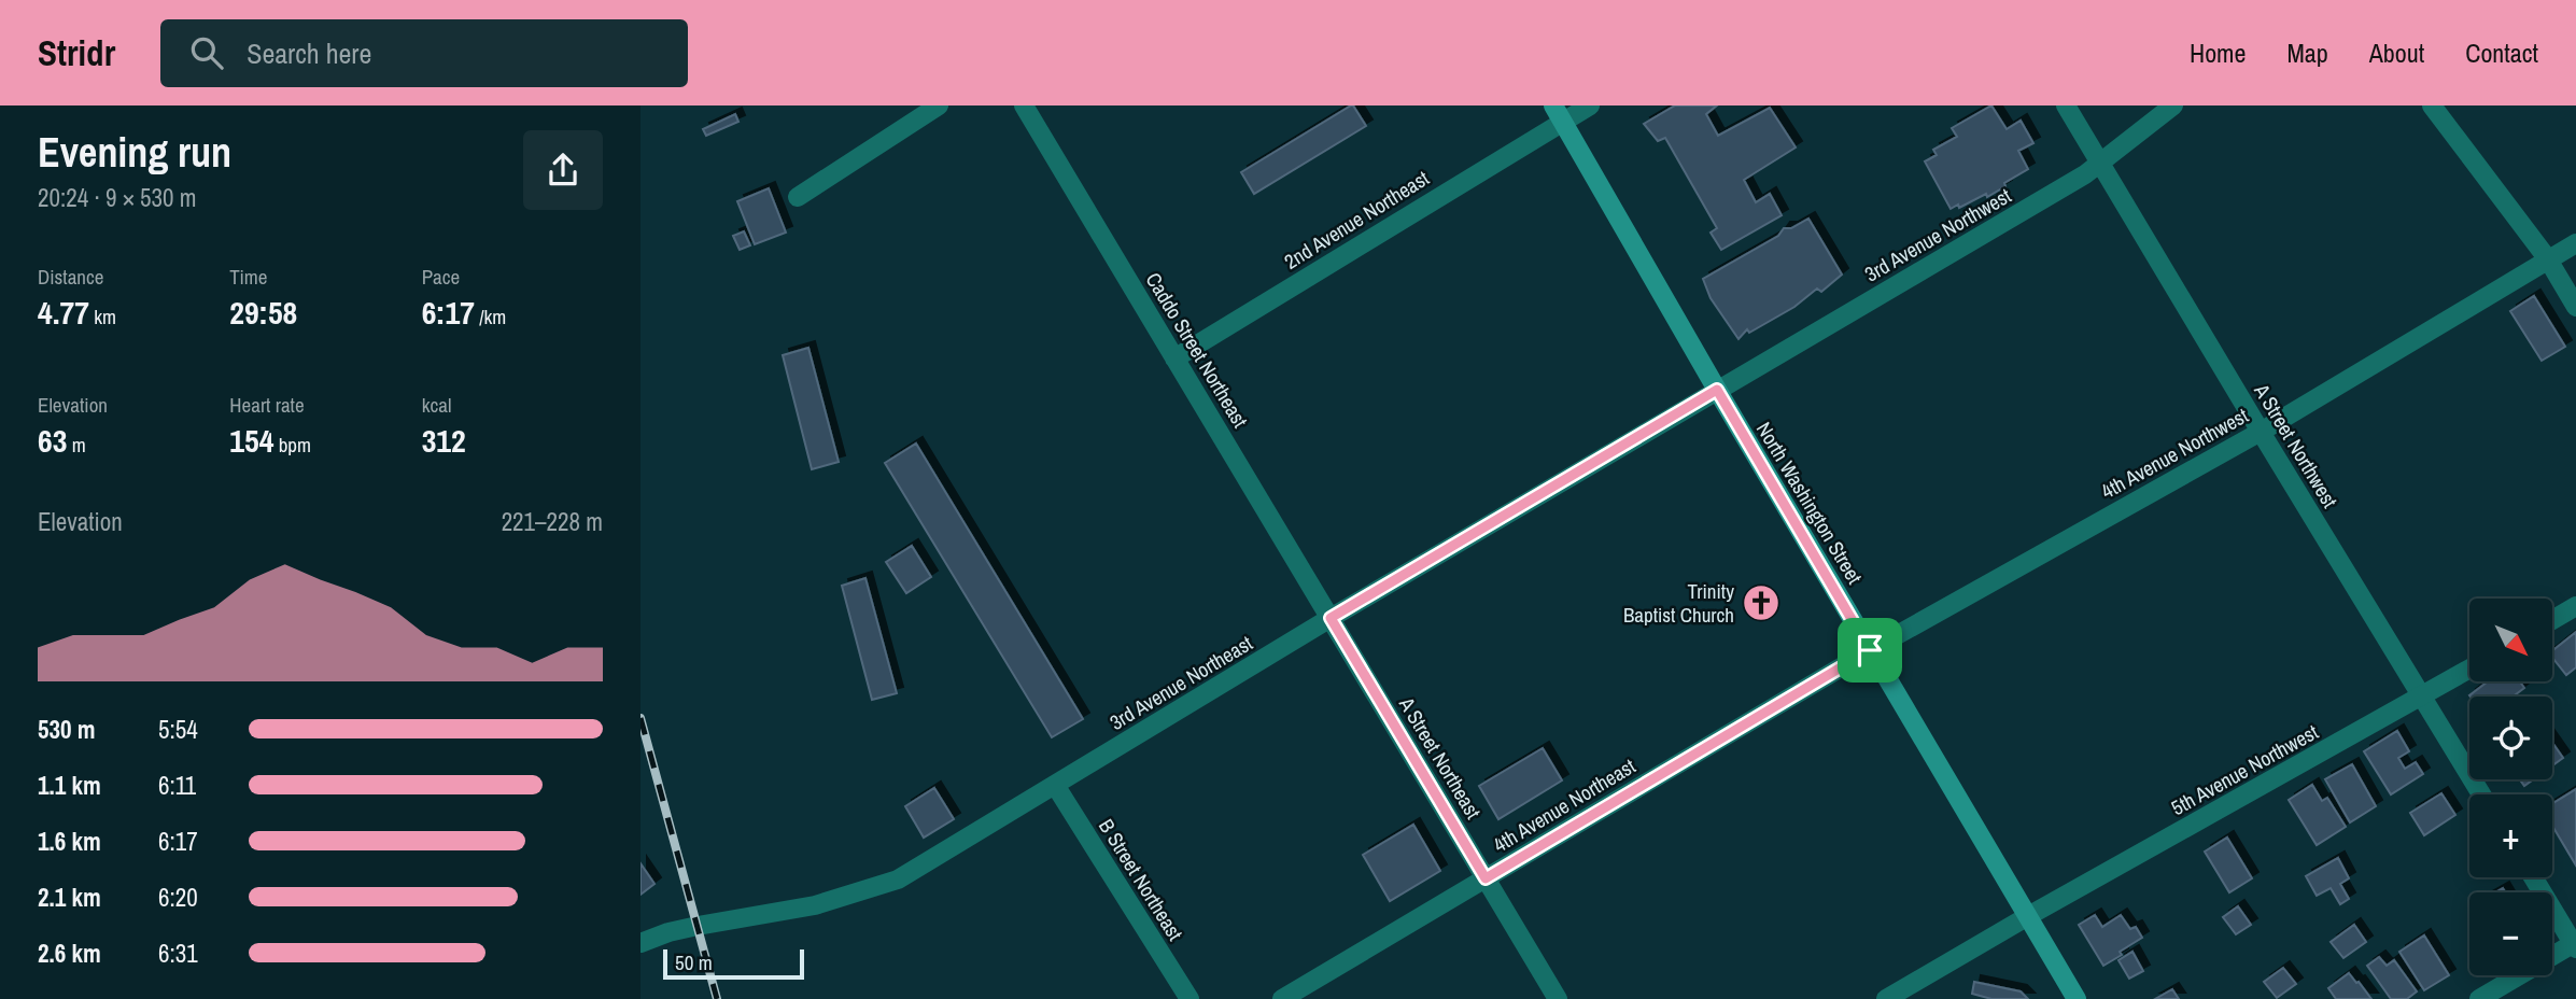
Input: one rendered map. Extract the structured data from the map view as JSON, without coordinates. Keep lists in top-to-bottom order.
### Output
{
  "streets": {
    "main road": ["North Washington Street"],
    "street": [
      "2nd Avenue Northeast",
      "3rd Avenue Northwest",
      "Caddo Street Northeast",
      "A Street Northwest",
      "4th Avenue Northwest",
      "3rd Avenue Northeast",
      "A Street Northeast",
      "5th Avenue Northwest",
      "4th Avenue Northeast",
      "B Street Northeast"
    ]
  },
  "crossings": [
    ["2nd Avenue Northeast", "Caddo Street Northeast"],
    ["2nd Avenue Northeast", "North Washington Street"],
    ["3rd Avenue Northwest", "A Street Northwest"],
    ["3rd Avenue Northwest", "North Washington Street"],
    ["3rd Avenue Northwest", "3rd Avenue Northeast"],
    ["Caddo Street Northeast", "3rd Avenue Northeast"],
    ["Caddo Street Northeast", "A Street Northeast"],
    ["A Street Northwest", "4th Avenue Northwest"],
    ["A Street Northwest", "5th Avenue Northwest"],
    ["4th Avenue Northwest", "North Washington Street"],
    ["4th Avenue Northwest", "4th Avenue Northeast"],
    ["North Washington Street", "3rd Avenue Northeast"],
    ["North Washington Street", "5th Avenue Northwest"],
    ["North Washington Street", "4th Avenue Northeast"],
    ["3rd Avenue Northeast", "A Street Northeast"],
    ["3rd Avenue Northeast", "B Street Northeast"],
    ["A Street Northeast", "4th Avenue Northeast"]
  ],
  "places": {
    "church": ["Trinity Baptist Church"]
  },
  "scale_bar": "50 m",
  "north": "bottom right",
  "page": {
    "header": "Stridr",
    "search": "Search here",
    "nav": [
      "Home",
      "Map",
      "About",
      "Contact"
    ],
    "heading": ["Evening run", "20:24 · 9 × 530 m"],
    "stats": [
      ["Distance", "4.77 km"],
      ["Time", "29:58"],
      ["Pace", "6:17 /km"],
      ["Elevation", "63 m"],
      ["Heart rate", "154 bpm"],
      ["kcal", "312"]
    ],
    "chart": ["Elevation", "221–228 m"],
    "map_buttons": ["+", "−"],
    "list": [
      {
        "name": "530 m",
        "note": "5:54"
      },
      {
        "name": "1.1 km",
        "note": "6:11"
      },
      {
        "name": "1.6 km",
        "note": "6:17"
      },
      {
        "name": "2.1 km",
        "note": "6:20"
      },
      {
        "name": "2.6 km",
        "note": "6:31"
      }
    ],
    "scale": "50 m"
  }
}
